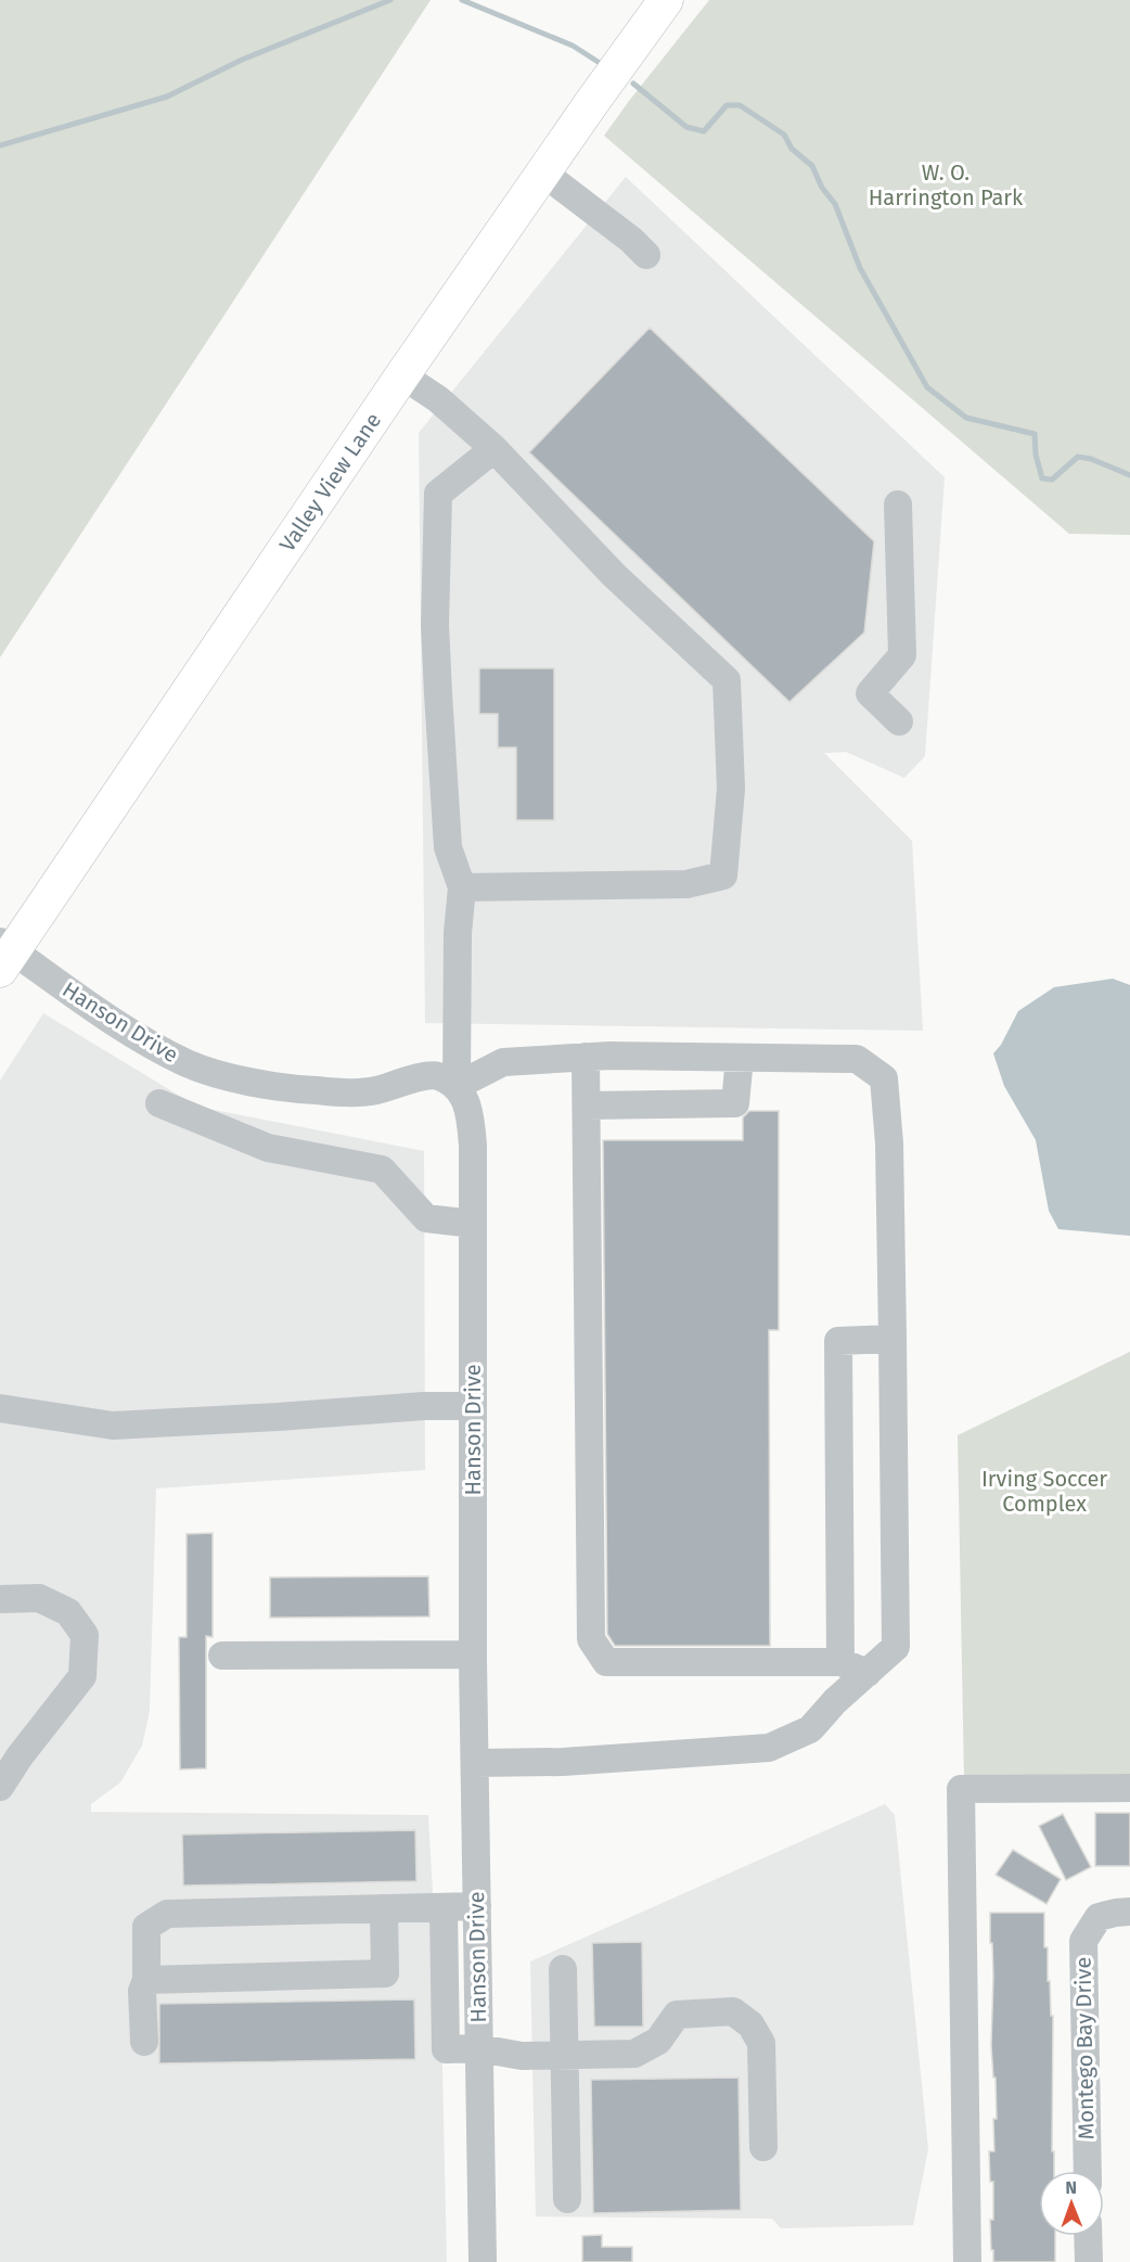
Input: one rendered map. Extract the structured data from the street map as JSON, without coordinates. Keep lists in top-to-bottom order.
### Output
{
  "streets": {
    "main road": ["Valley View Lane"],
    "street": ["Hanson Drive", "Montego Bay Drive"]
  },
  "crossings": [
    ["Valley View Lane", "Hanson Drive"]
  ],
  "parks": ["W. O. Harrington Park", "Irving Soccer Complex"],
  "north": "top"
}
